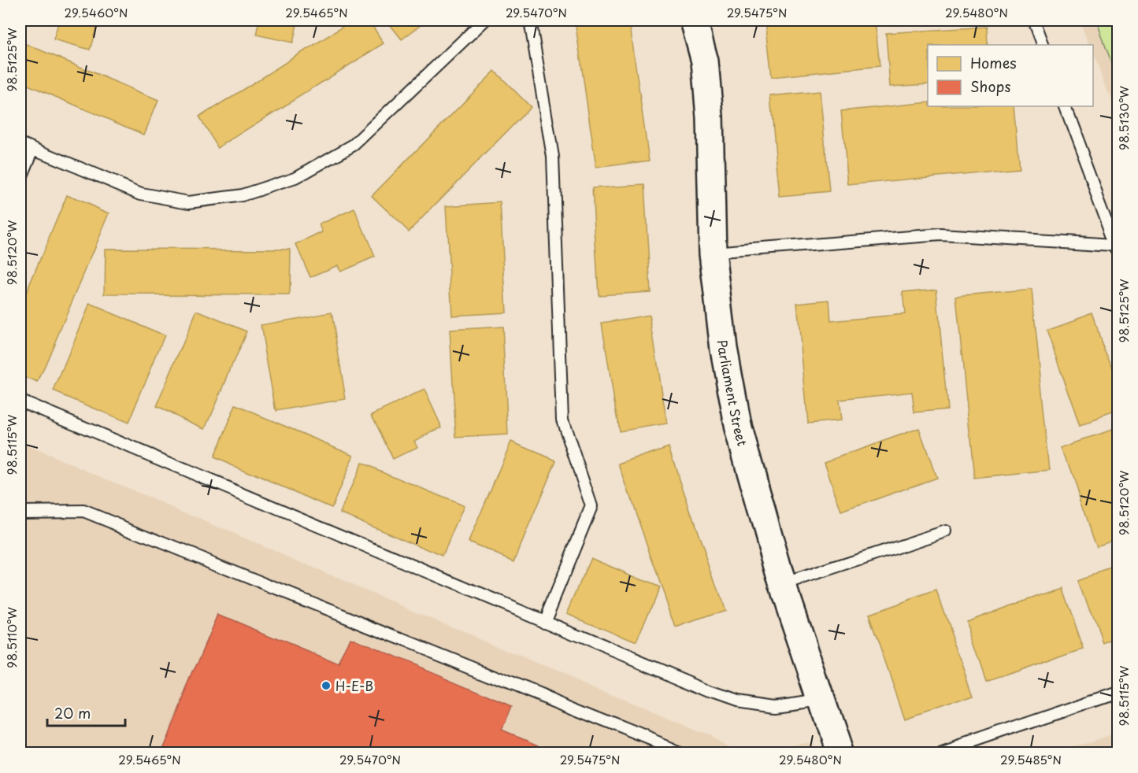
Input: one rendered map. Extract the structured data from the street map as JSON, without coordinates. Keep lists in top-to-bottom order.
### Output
{
  "streets": {
    "street": ["Parliament Street"]
  },
  "places": ["H-E-B"],
  "legend": ["Homes", "Shops"],
  "scale_bar": "20 m",
  "coordinates": [
    "29.5460°N",
    "29.5465°N",
    "29.5470°N",
    "29.5475°N",
    "29.5480°N",
    "98.5125°W",
    "98.5130°W",
    "98.5120°W",
    "98.5115°W",
    "98.5110°W",
    "29.5485°N"
  ]
}
